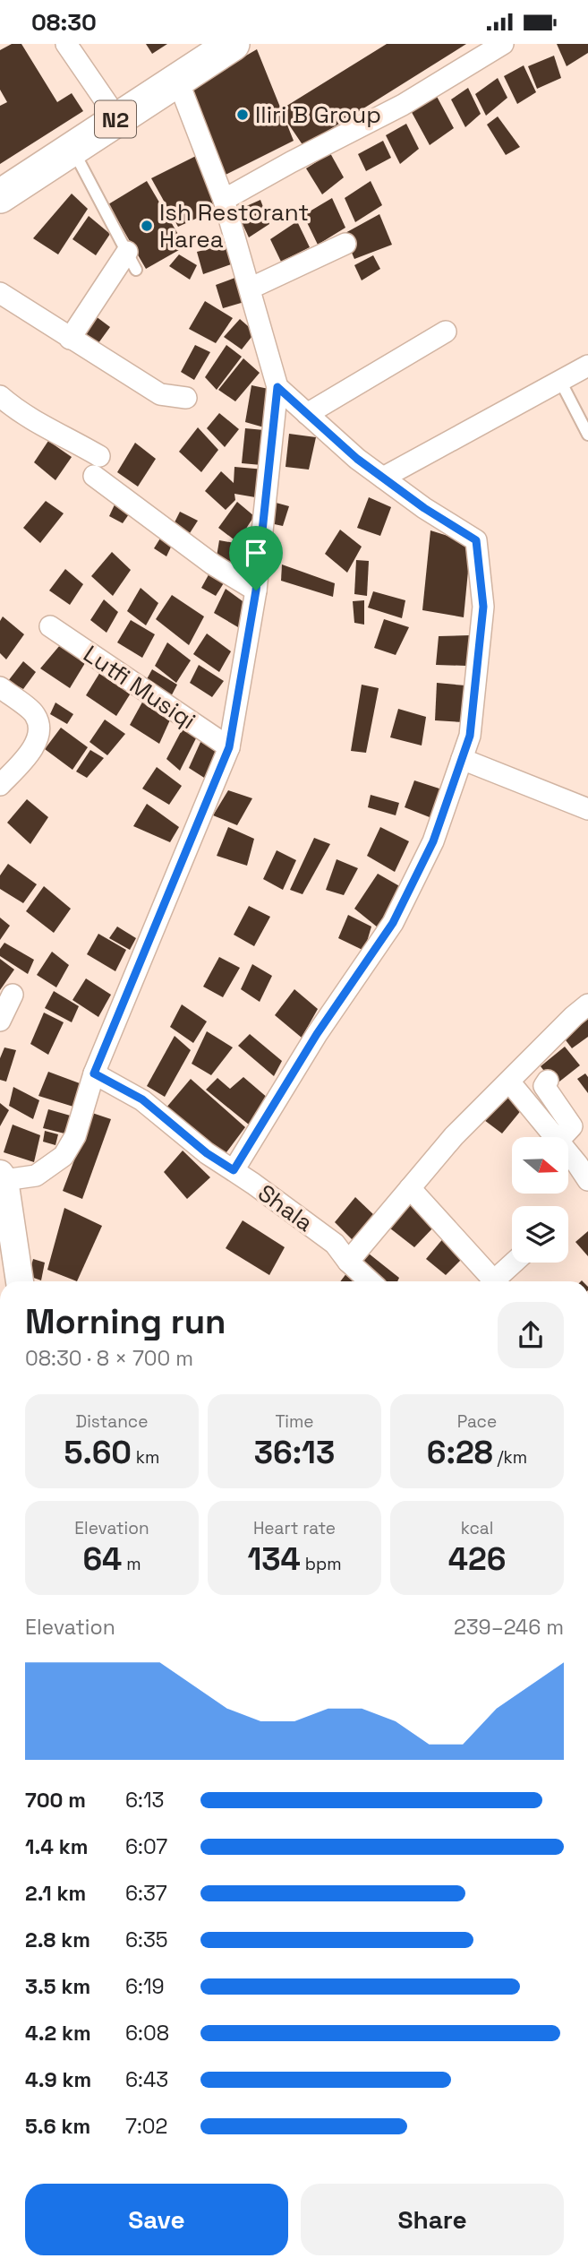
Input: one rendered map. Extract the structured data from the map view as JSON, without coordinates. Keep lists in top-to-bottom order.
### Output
{
  "streets": {
    "main road": ["N2"],
    "street": ["Lutfi Musiqi", "Shala"]
  },
  "crossings": [
    ["N2", "Lutfi Musiqi"],
    ["Lutfi Musiqi", "Shala"]
  ],
  "places": ["Iliri B Group", "Ish Restorant Harea"],
  "north": "right",
  "page": {
    "status": "08:30",
    "heading": ["Morning run", "08:30 · 8 × 700 m"],
    "stats": [
      ["Distance", "5.60 km"],
      ["Time", "36:13"],
      ["Pace", "6:28 /km"],
      ["Elevation", "64 m"],
      ["Heart rate", "134 bpm"],
      ["kcal", "426"]
    ],
    "chart": ["Elevation", "239–246 m"],
    "list": [
      {
        "name": "700 m",
        "note": "6:13"
      },
      {
        "name": "1.4 km",
        "note": "6:07"
      },
      {
        "name": "2.1 km",
        "note": "6:37"
      },
      {
        "name": "2.8 km",
        "note": "6:35"
      },
      {
        "name": "3.5 km",
        "note": "6:19"
      },
      {
        "name": "4.2 km",
        "note": "6:08"
      },
      {
        "name": "4.9 km",
        "note": "6:43"
      },
      {
        "name": "5.6 km",
        "note": "7:02"
      }
    ],
    "buttons": ["Save", "Share"]
  }
}
